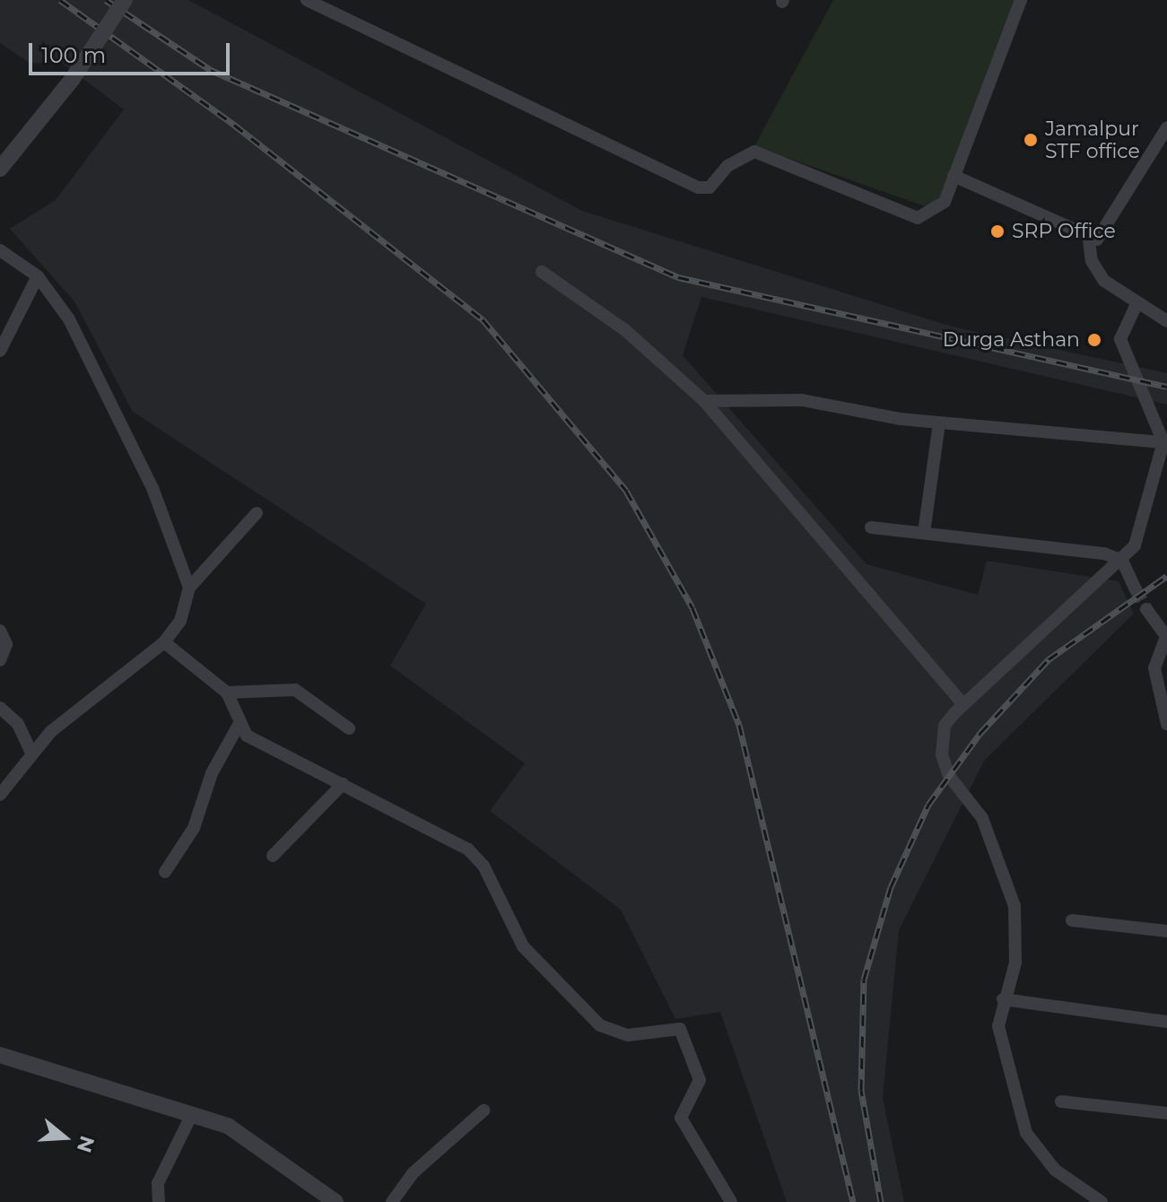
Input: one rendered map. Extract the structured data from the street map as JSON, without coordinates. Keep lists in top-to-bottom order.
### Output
{
  "places": ["Jamalpur STF office", "SRP Office", "Durga Asthan"],
  "scale_bar": "100 m",
  "north": "right"
}
